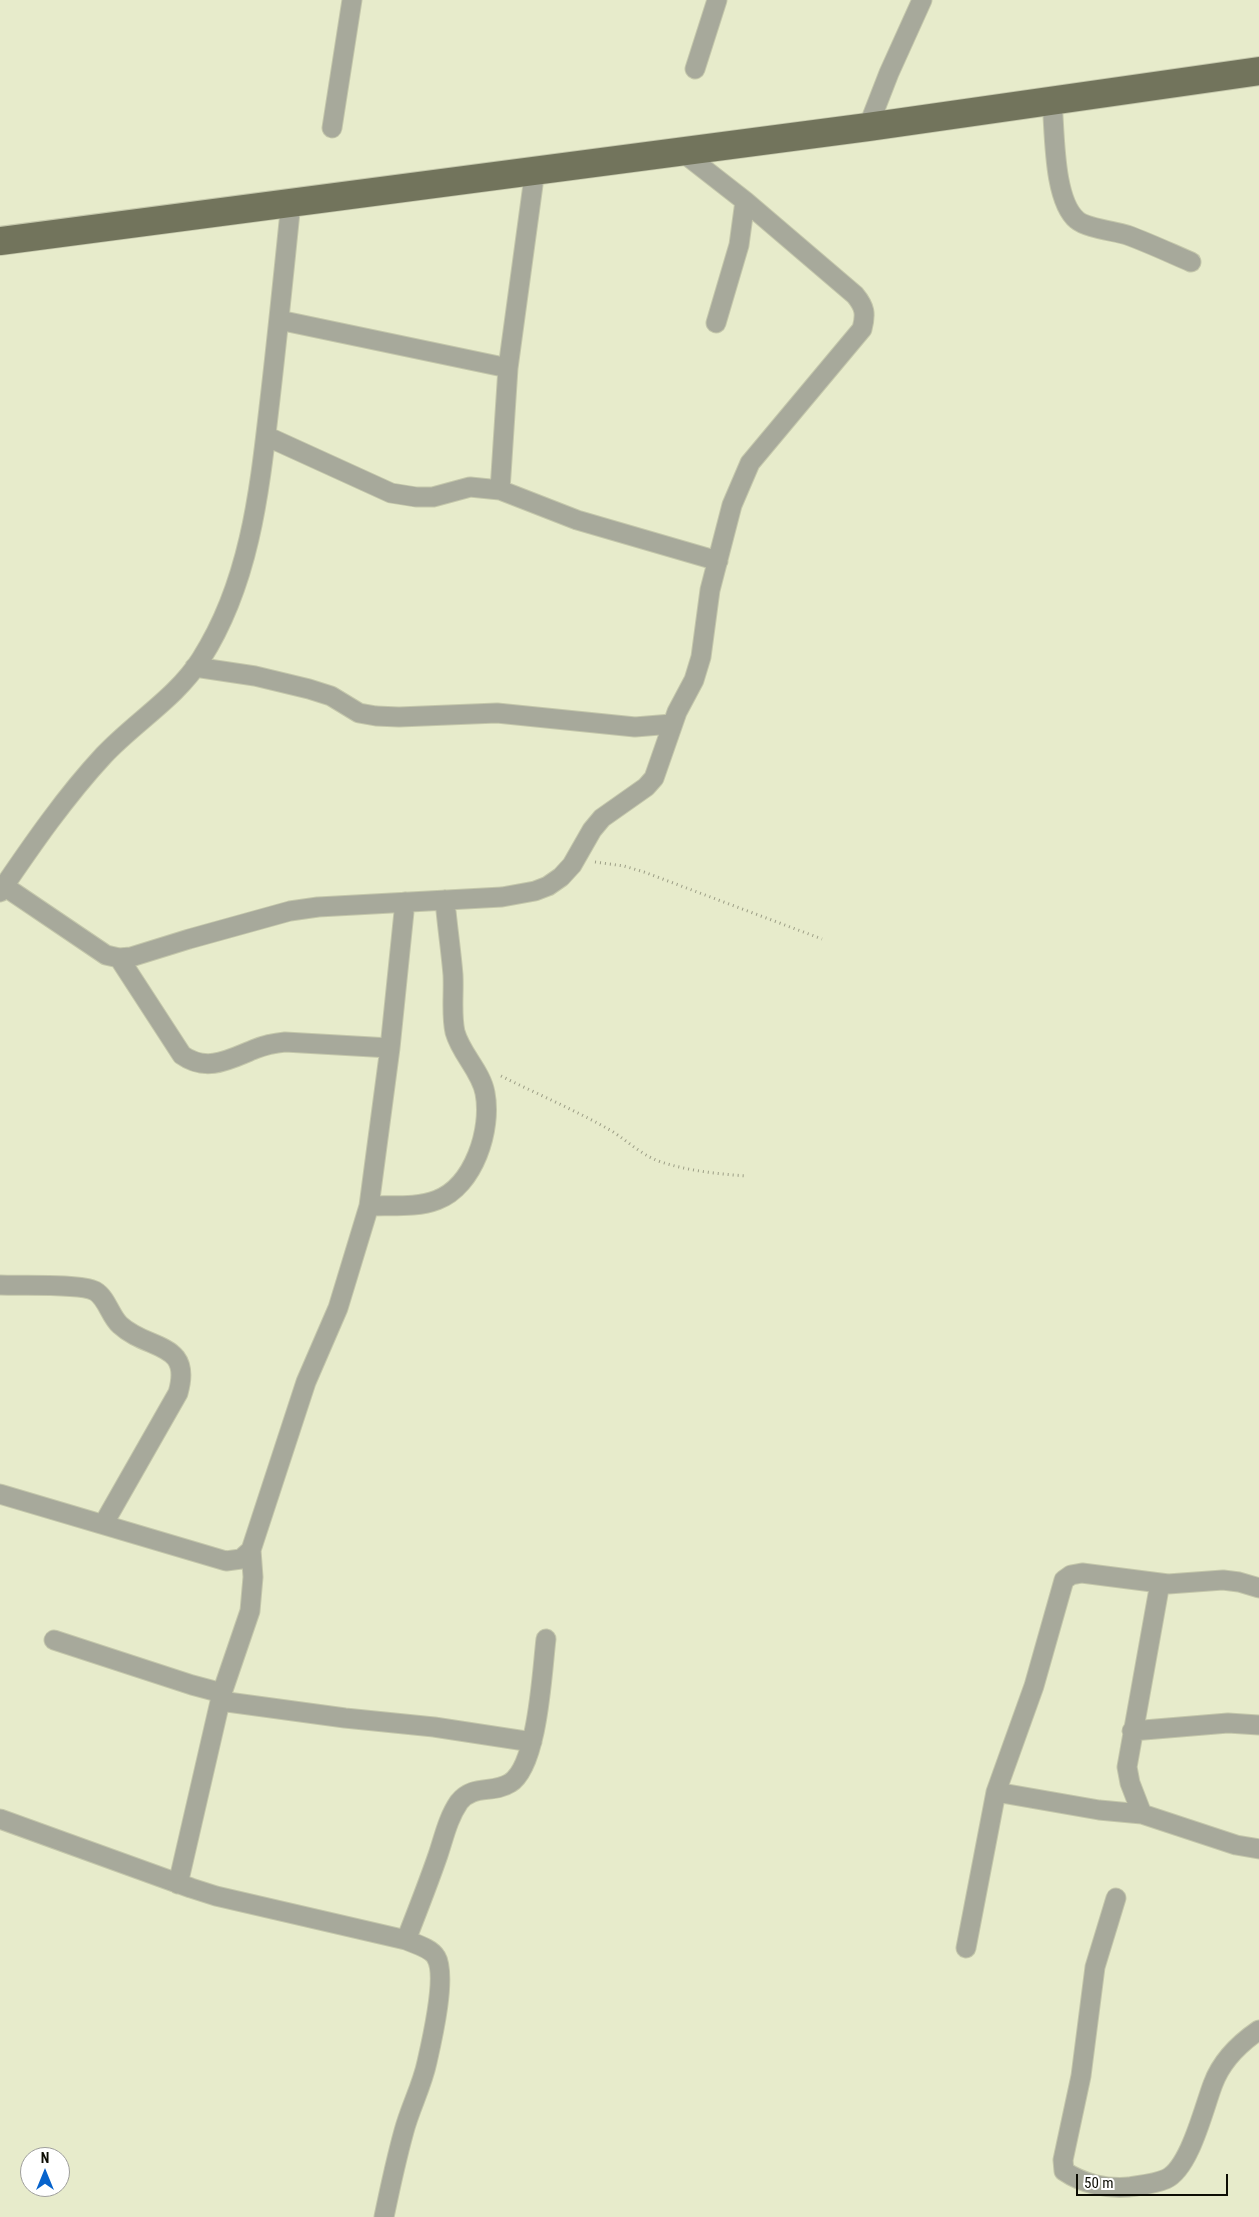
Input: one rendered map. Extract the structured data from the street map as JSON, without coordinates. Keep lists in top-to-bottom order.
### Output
{
  "scale_bar": "50 m",
  "north": "top"
}
